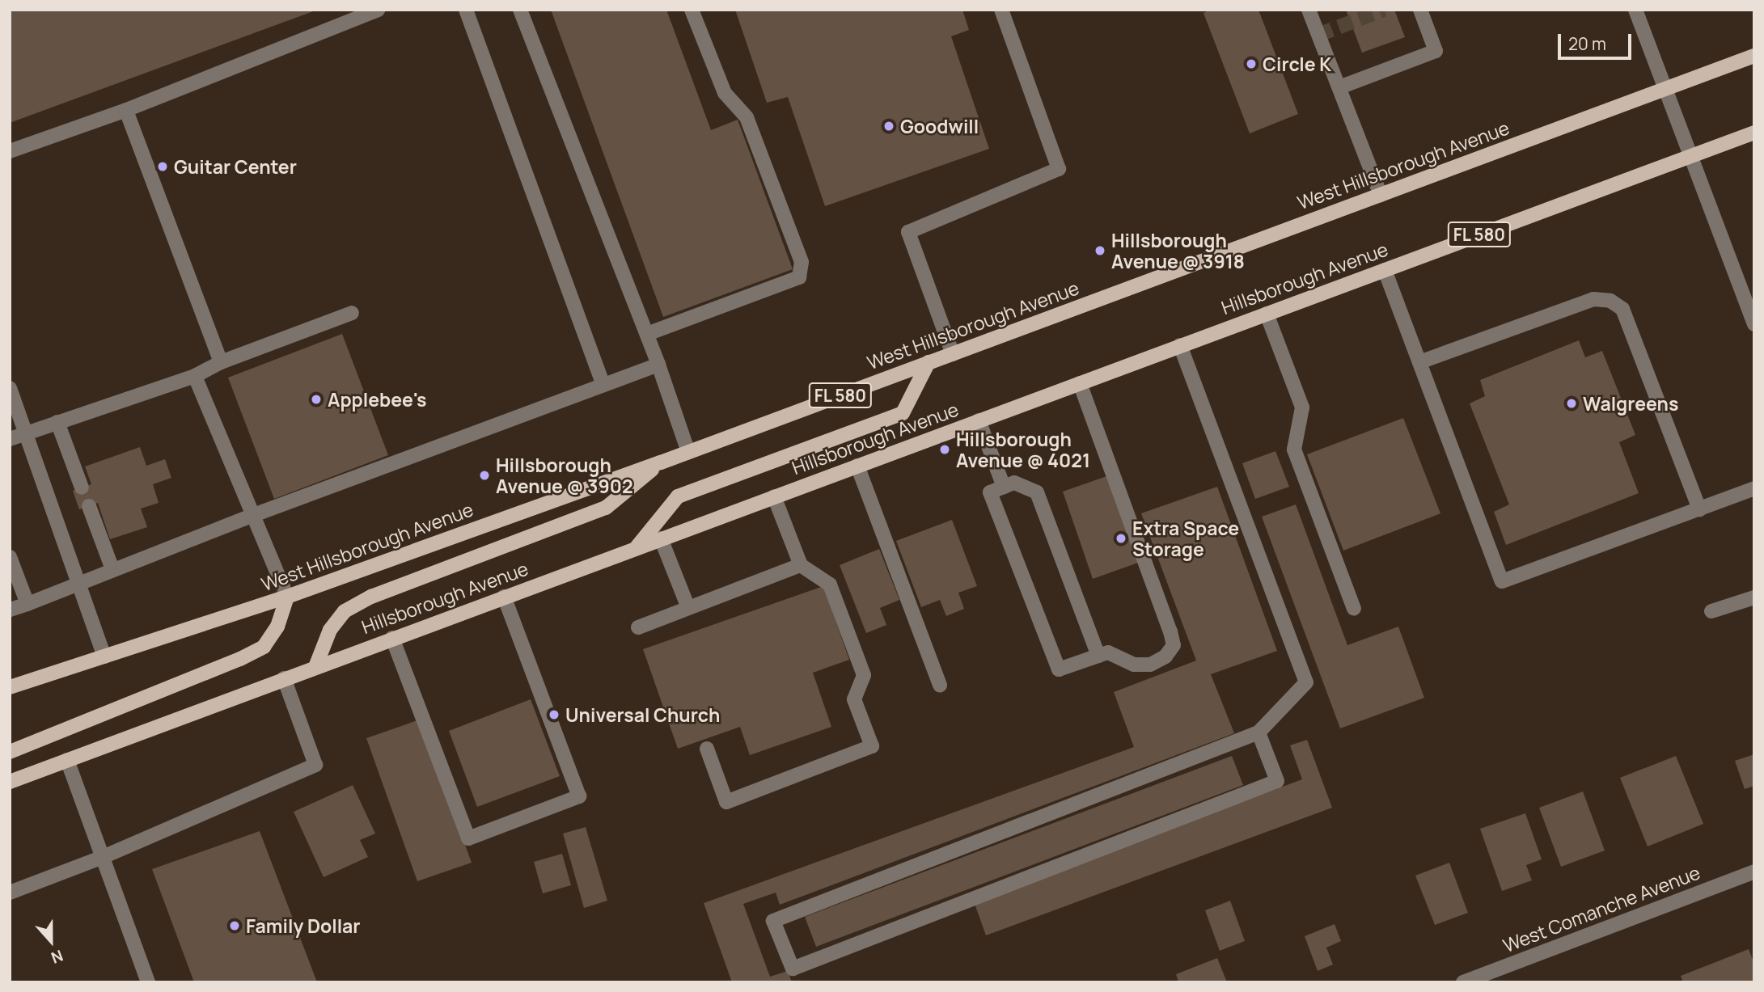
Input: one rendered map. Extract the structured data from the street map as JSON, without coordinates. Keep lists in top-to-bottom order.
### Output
{
  "streets": {
    "main road": ["West Hillsborough Avenue", "FL 580", "Hillsborough Avenue"],
    "street": ["West Comanche Avenue"]
  },
  "places": [
    "Circle K",
    "Goodwill",
    "Guitar Center",
    "Hillsborough Avenue @ 3918",
    "Applebee's",
    "Walgreens",
    "Hillsborough Avenue @ 4021",
    "Hillsborough Avenue @ 3902",
    "Extra Space Storage",
    "Universal Church",
    "Family Dollar"
  ],
  "scale_bar": "20 m",
  "north": "bottom"
}
